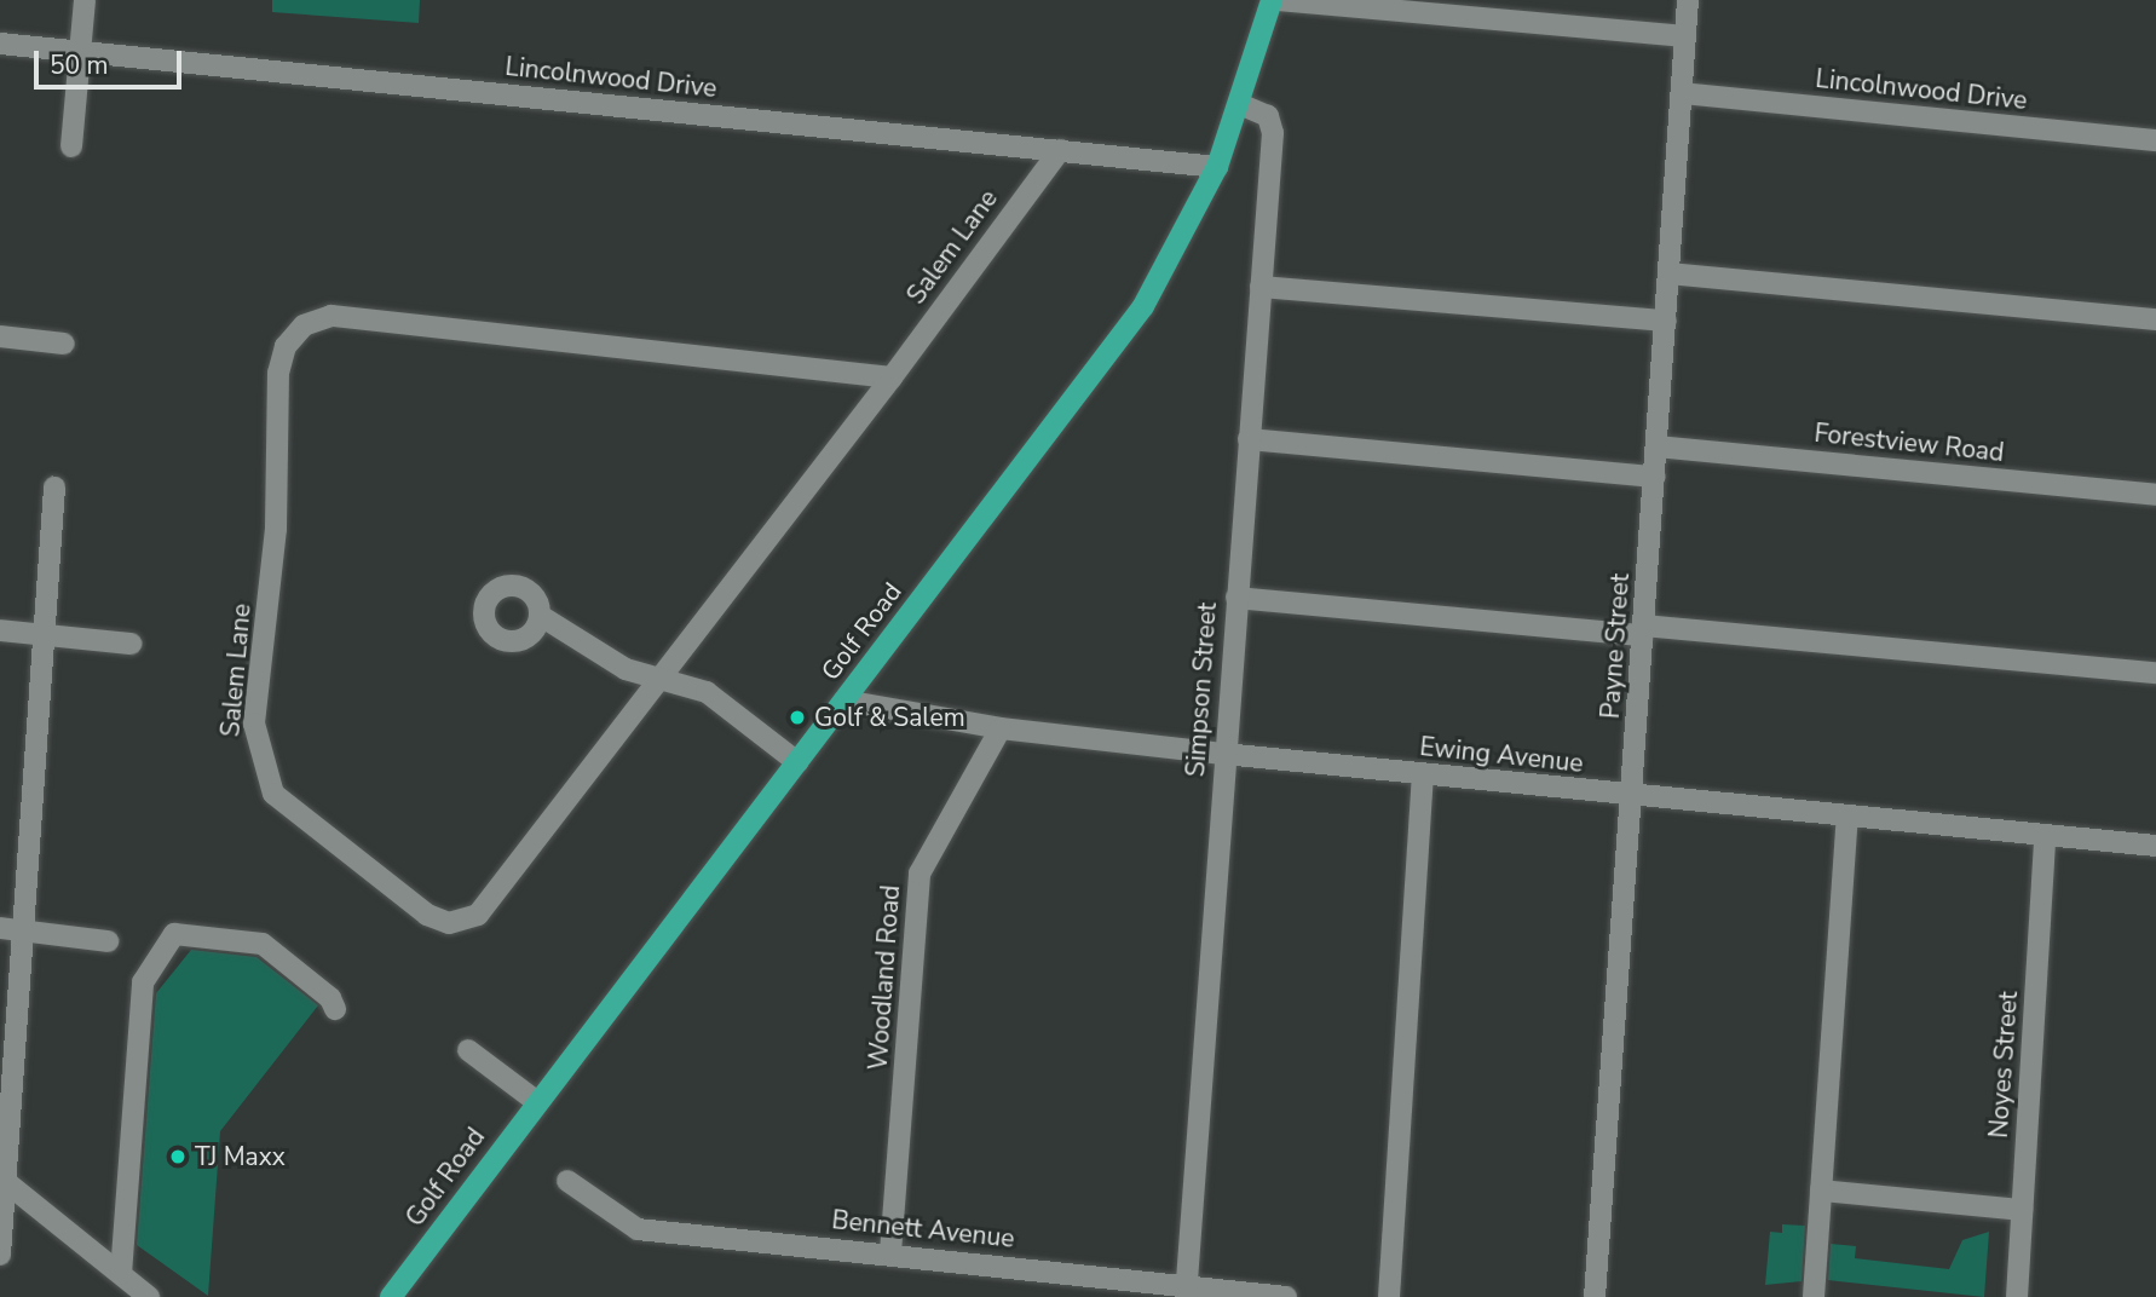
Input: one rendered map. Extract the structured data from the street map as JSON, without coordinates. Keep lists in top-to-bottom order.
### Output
{
  "streets": {
    "main road": ["Golf Road"],
    "street": [
      "Lincolnwood Drive",
      "Salem Lane",
      "Forestview Road",
      "Payne Street",
      "Simpson Street",
      "Ewing Avenue",
      "Woodland Road",
      "Noyes Street",
      "Bennett Avenue"
    ]
  },
  "crossings": [
    ["Lincolnwood Drive", "Salem Lane"],
    ["Lincolnwood Drive", "Golf Road"],
    ["Lincolnwood Drive", "Payne Street"],
    ["Forestview Road", "Payne Street"],
    ["Golf Road", "Simpson Street"],
    ["Golf Road", "Ewing Avenue"],
    ["Payne Street", "Ewing Avenue"],
    ["Simpson Street", "Ewing Avenue"],
    ["Simpson Street", "Bennett Avenue"],
    ["Ewing Avenue", "Woodland Road"],
    ["Ewing Avenue", "Noyes Street"],
    ["Woodland Road", "Bennett Avenue"]
  ],
  "places": ["Golf & Salem", "TJ Maxx"],
  "scale_bar": "50 m"
}
